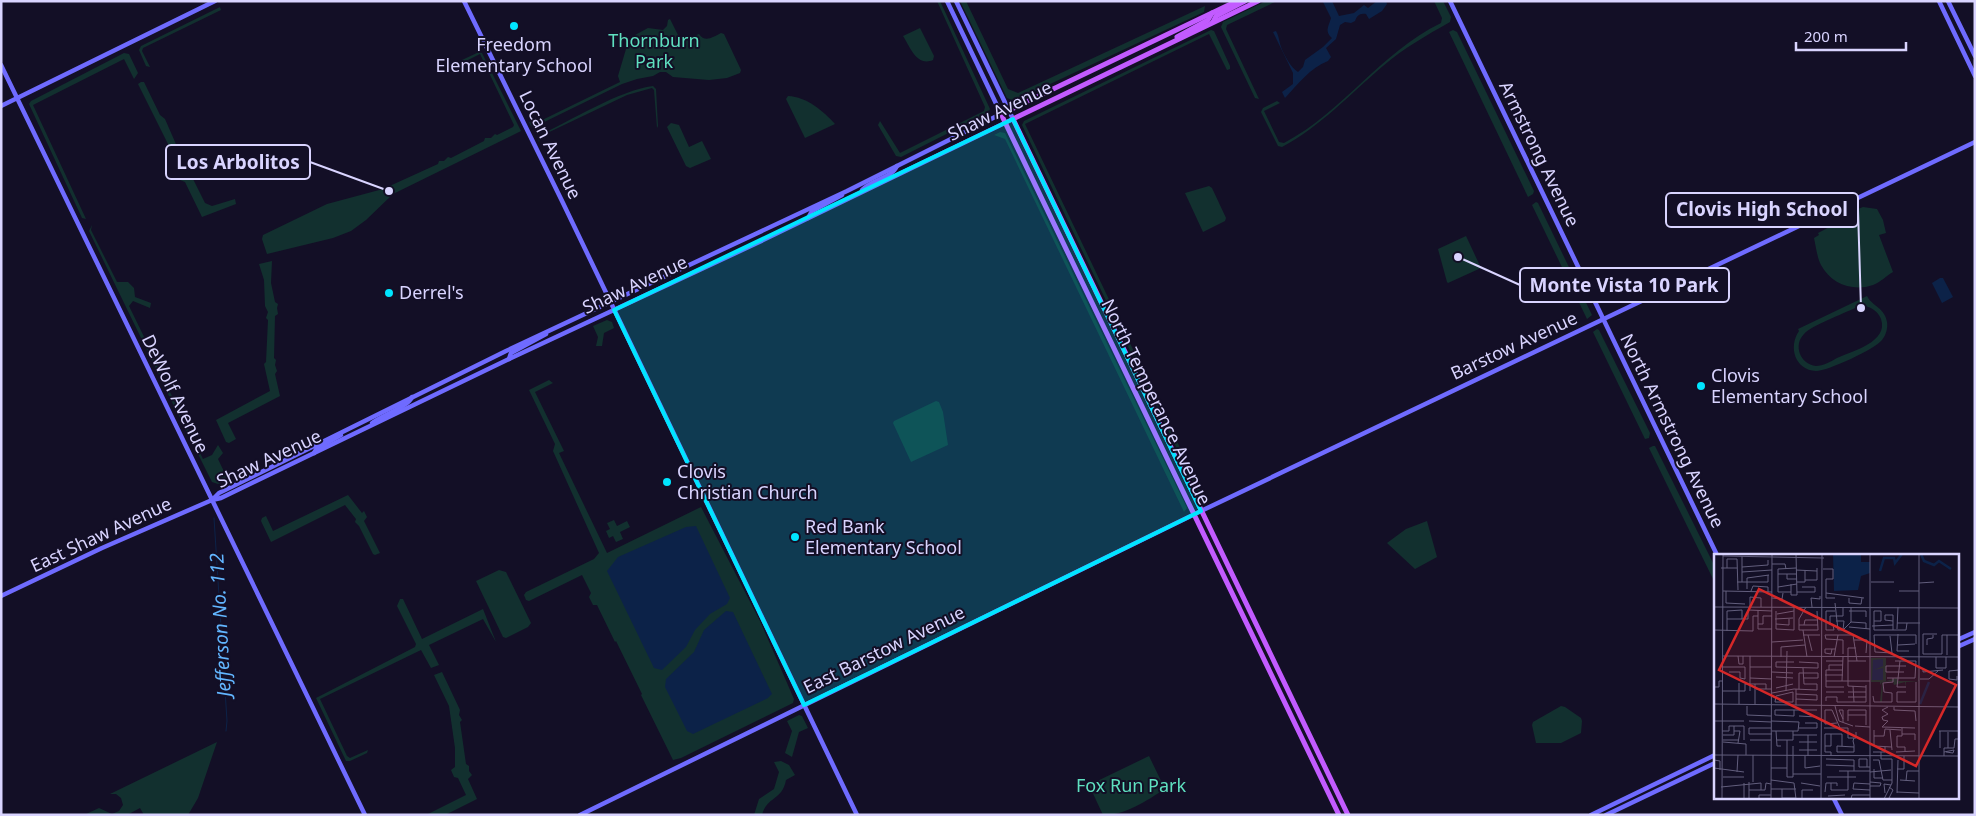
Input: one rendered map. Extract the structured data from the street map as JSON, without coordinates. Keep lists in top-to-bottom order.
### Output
{
  "streets": {
    "main road": ["Shaw Avenue", "North Temperance Avenue"],
    "street": [
      "Locan Avenue",
      "Armstrong Avenue",
      "Barstow Avenue",
      "DeWolf Avenue",
      "North Armstrong Avenue",
      "East Shaw Avenue",
      "East Barstow Avenue"
    ]
  },
  "crossings": [
    ["Shaw Avenue", "Locan Avenue"],
    ["Shaw Avenue", "DeWolf Avenue"],
    ["Shaw Avenue", "North Temperance Avenue"],
    ["Shaw Avenue", "East Shaw Avenue"],
    ["Locan Avenue", "East Barstow Avenue"],
    ["Armstrong Avenue", "Barstow Avenue"],
    ["Armstrong Avenue", "North Armstrong Avenue"],
    ["Barstow Avenue", "North Temperance Avenue"],
    ["Barstow Avenue", "North Armstrong Avenue"],
    ["Barstow Avenue", "East Barstow Avenue"],
    ["DeWolf Avenue", "East Shaw Avenue"],
    ["North Temperance Avenue", "East Barstow Avenue"]
  ],
  "water": ["Jefferson No. 112"],
  "parks": ["Thornburn Park", "Fox Run Park"],
  "places": [
    "Freedom Elementary School",
    "Los Arbolitos",
    "Monte Vista 10 Park",
    "Derrel's",
    "Clovis High School",
    "Clovis Elementary School",
    "Clovis Christian Church",
    "Red Bank Elementary School"
  ],
  "scale_bar": "200 m"
}
